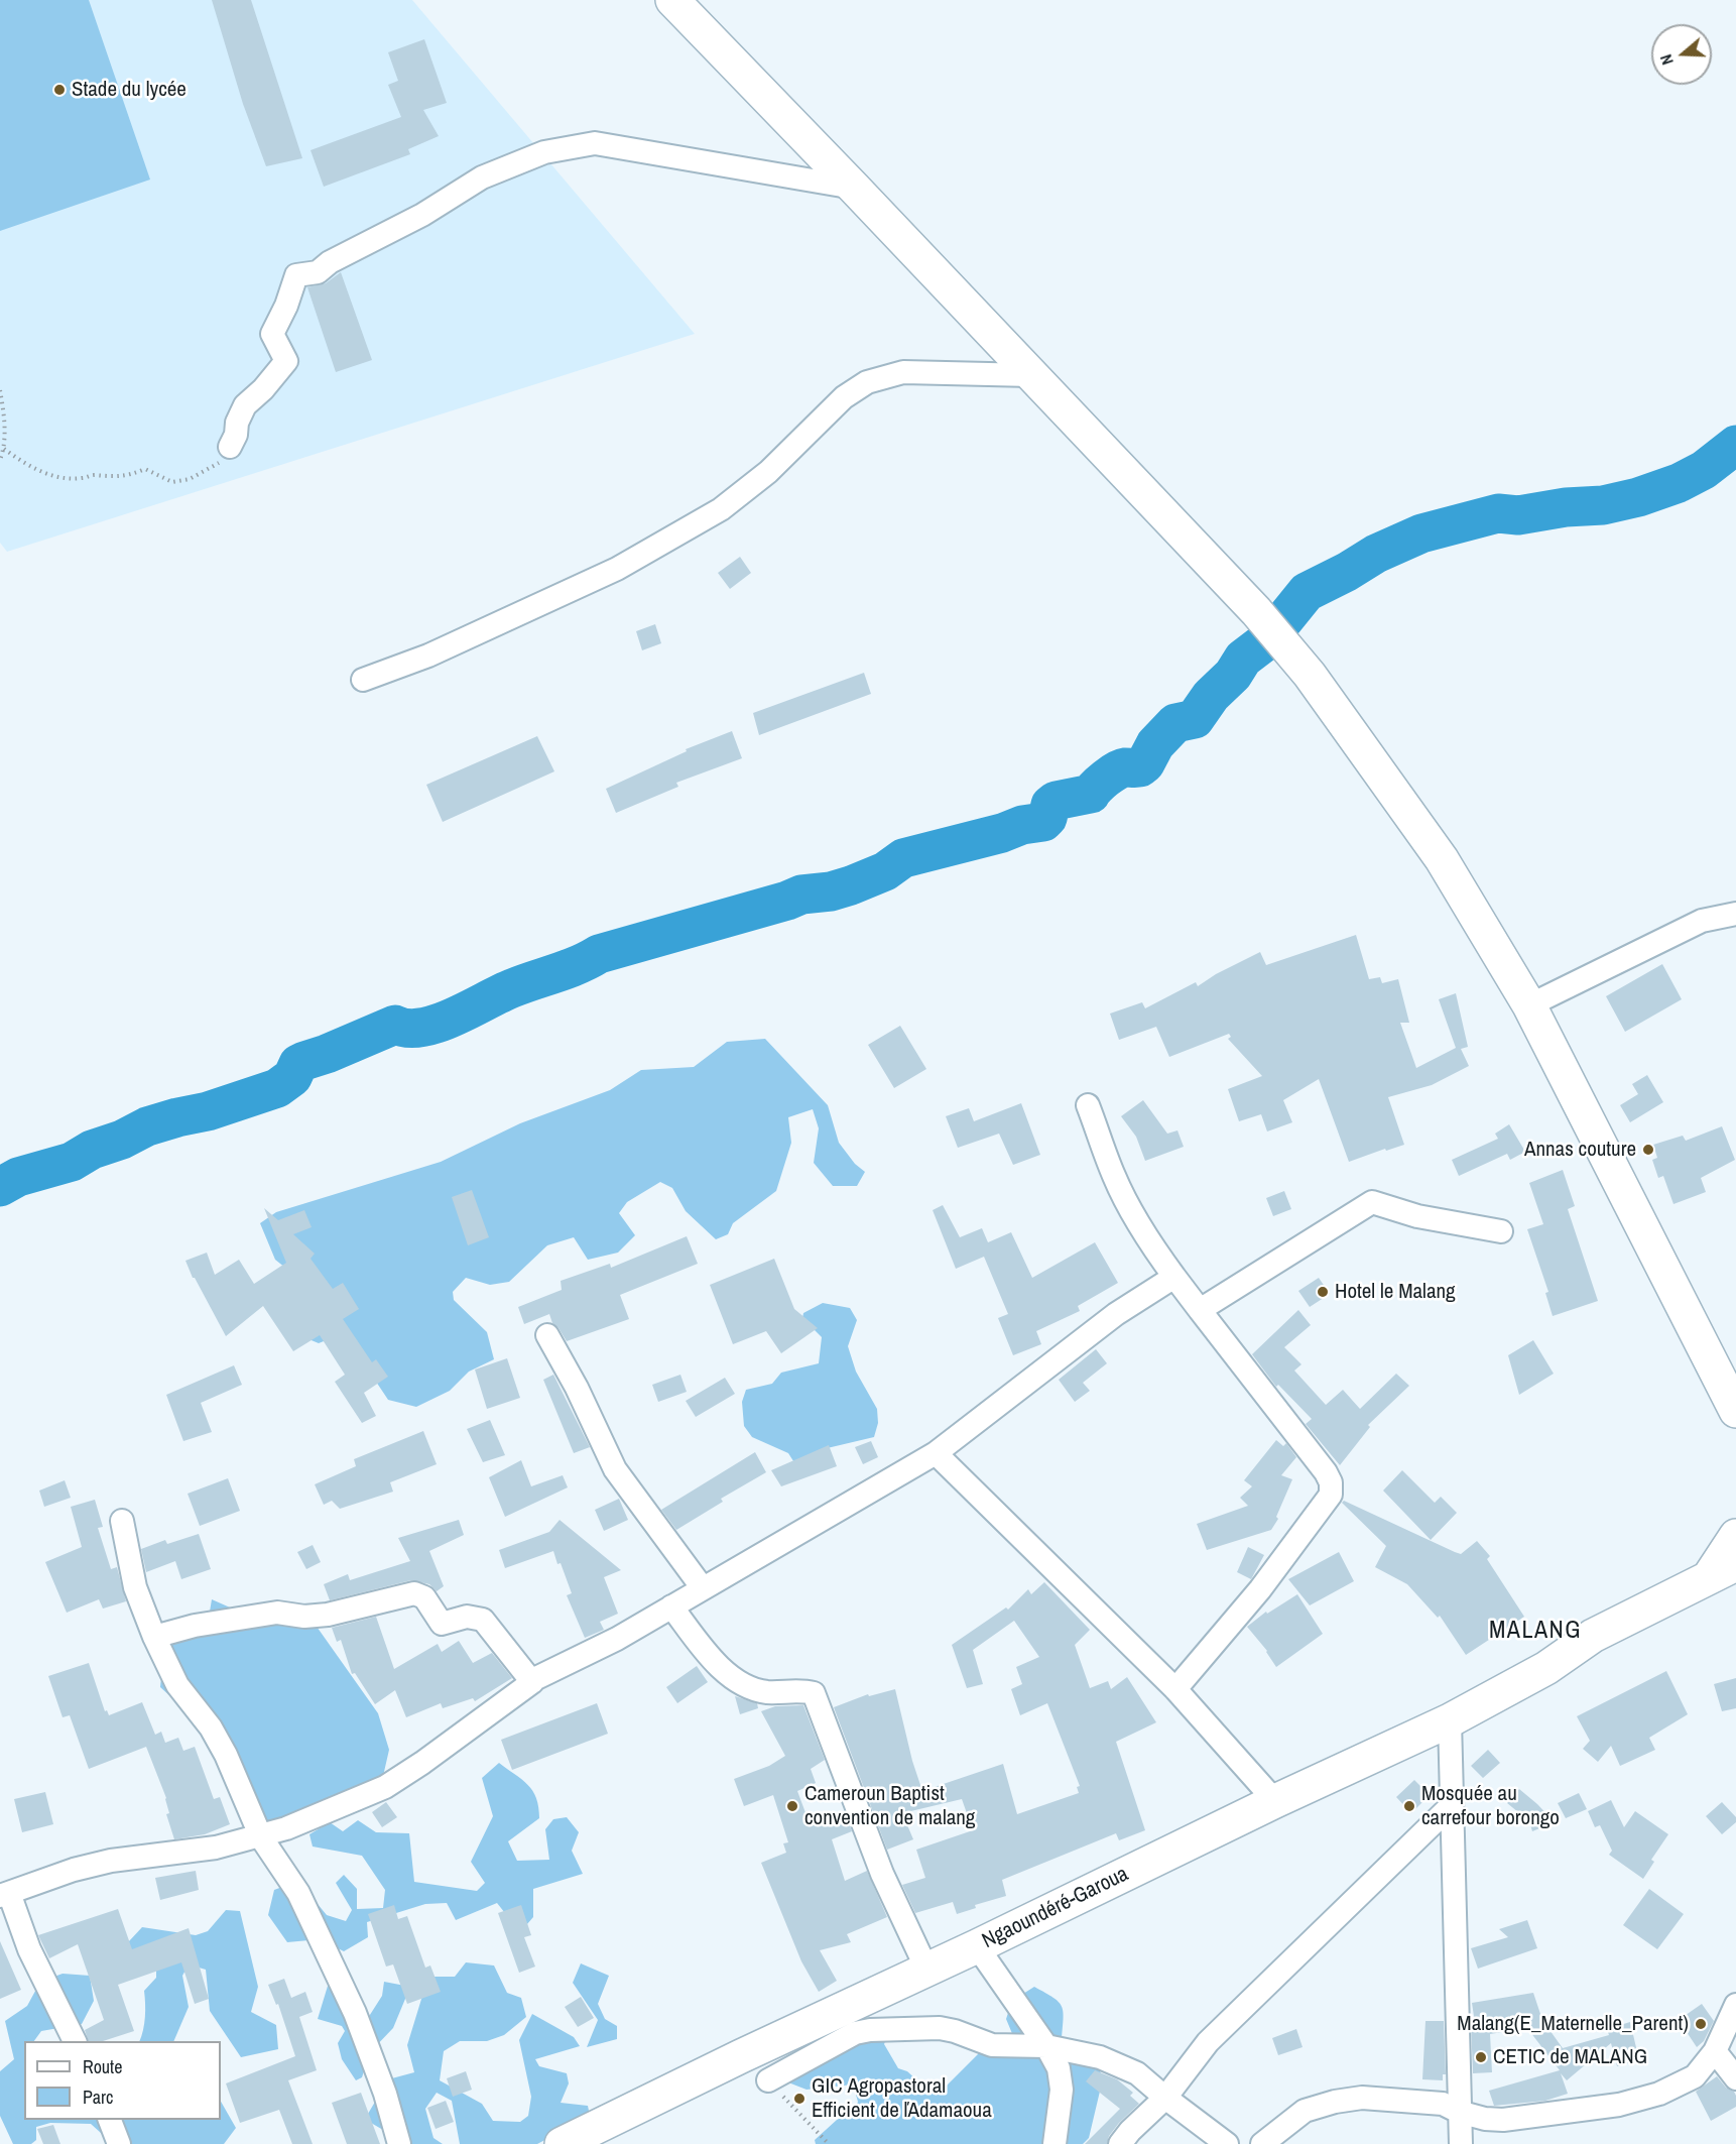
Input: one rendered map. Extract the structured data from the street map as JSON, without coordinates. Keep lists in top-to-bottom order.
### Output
{
  "streets": {
    "highway": ["Ngaoundéré-Garoua"]
  },
  "districts": ["MALANG"],
  "places": [
    "Stade du lycée",
    "Annas couture",
    "Hotel le Malang",
    "Cameroun Baptist convention de malang",
    "Mosquée au carrefour borongo",
    "Malang(E_Maternelle_Parent)",
    "CETIC de MALANG",
    "GIC Agropastoral Efficient de ľAdamaoua"
  ],
  "legend": ["Route", "Parc"],
  "north": "left"
}
